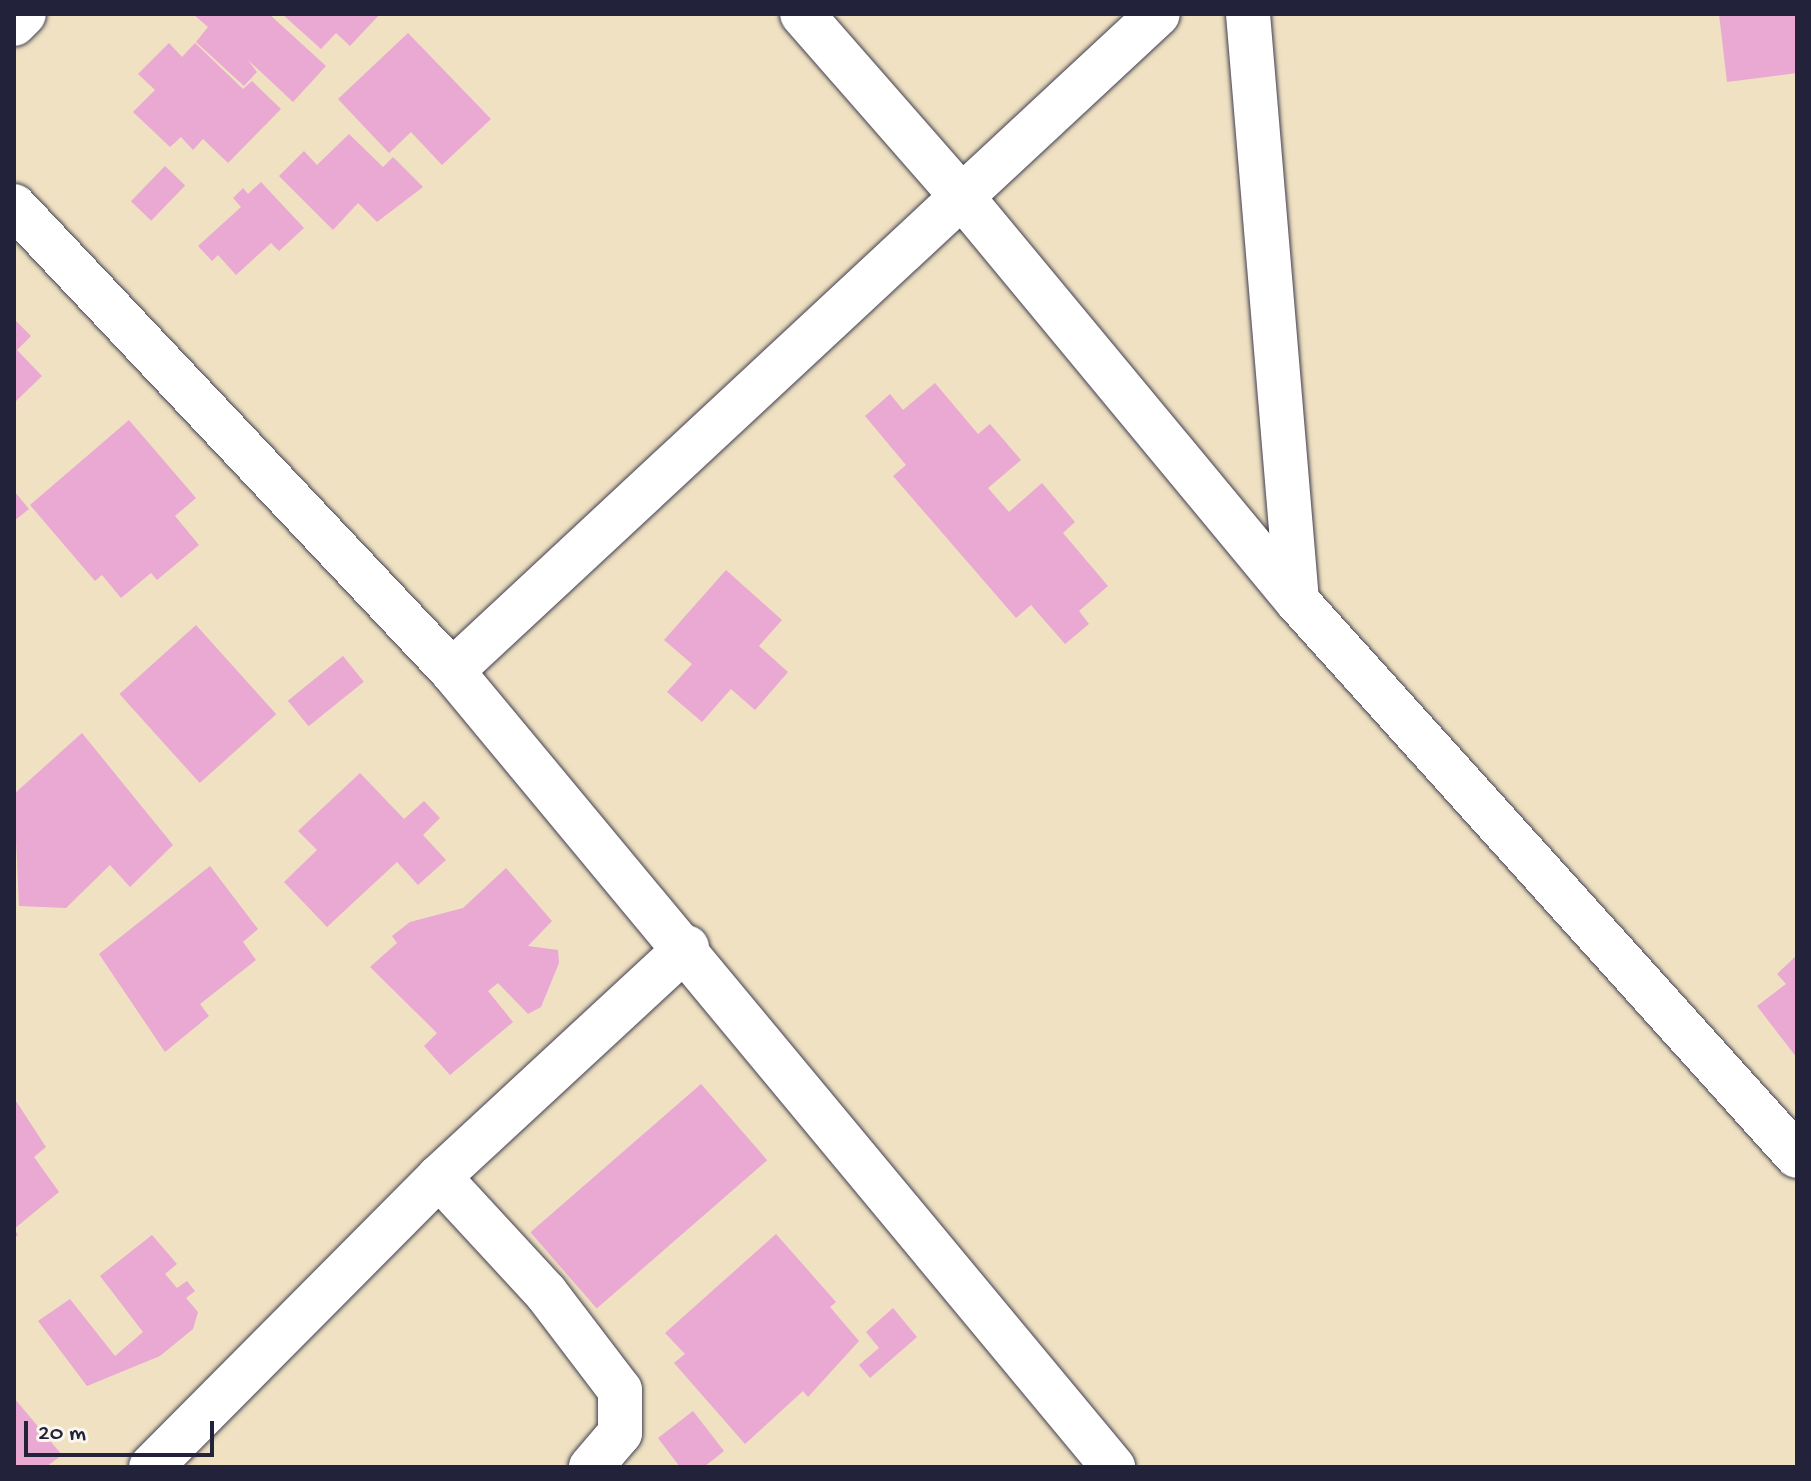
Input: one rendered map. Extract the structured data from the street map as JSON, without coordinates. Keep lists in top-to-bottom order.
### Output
{
  "scale_bar": "20 m"
}
